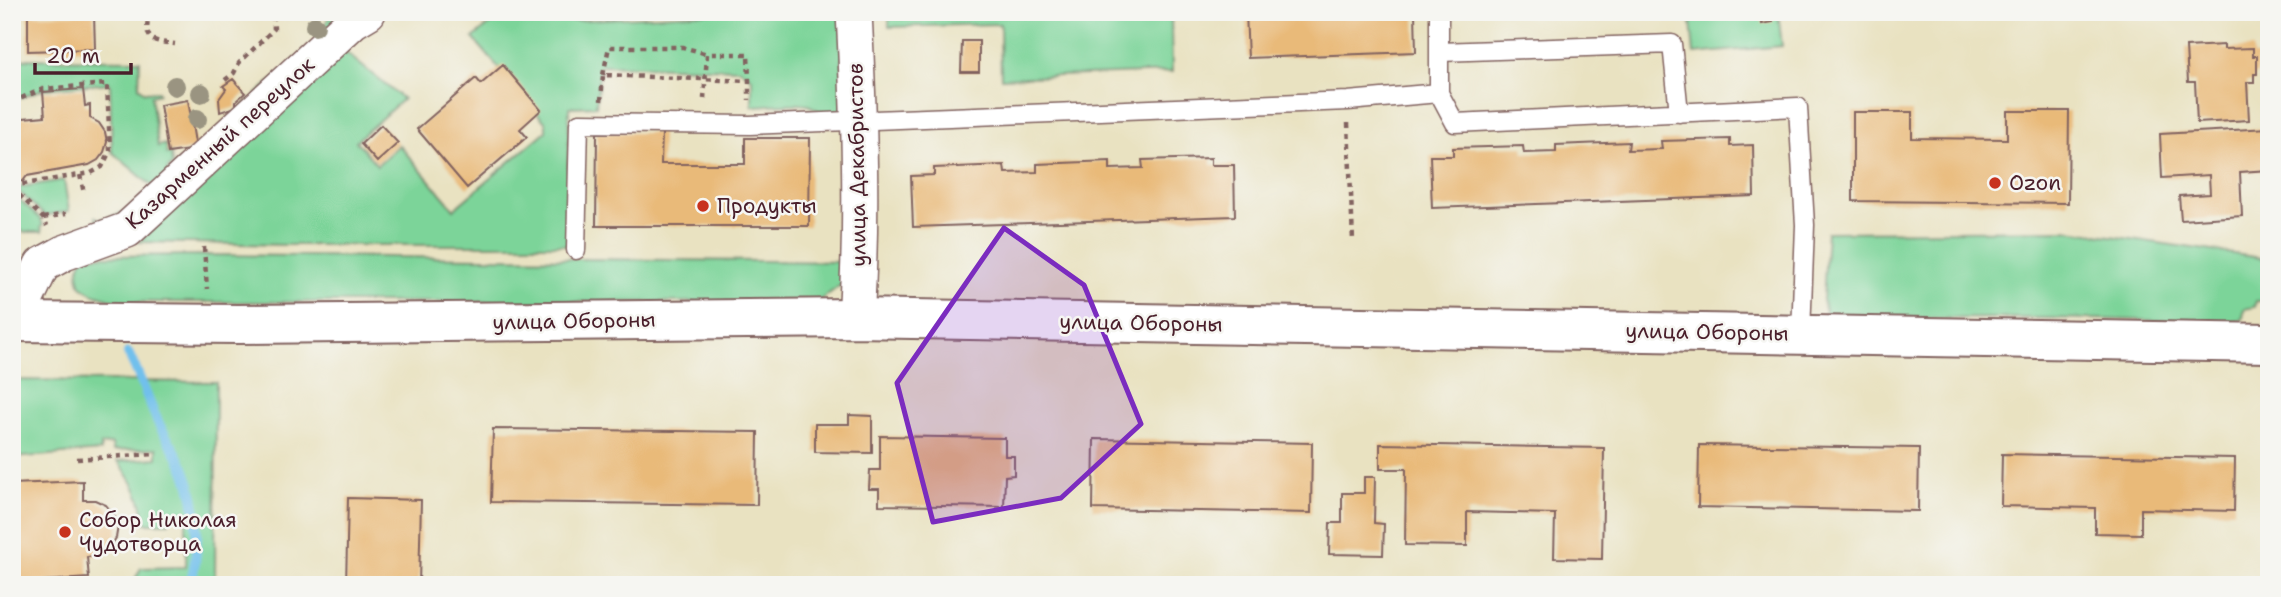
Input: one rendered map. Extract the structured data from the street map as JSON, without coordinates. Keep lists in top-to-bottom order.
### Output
{
  "streets": {
    "street": ["Казарменный переулок", "улица Декабристов", "улица Обороны"]
  },
  "crossings": [
    ["Казарменный переулок", "улица Обороны"],
    ["улица Декабристов", "улица Обороны"]
  ],
  "places": ["Ozon", "Продукты", "Собор Николая Чудотворца"],
  "scale_bar": "20 m"
}
